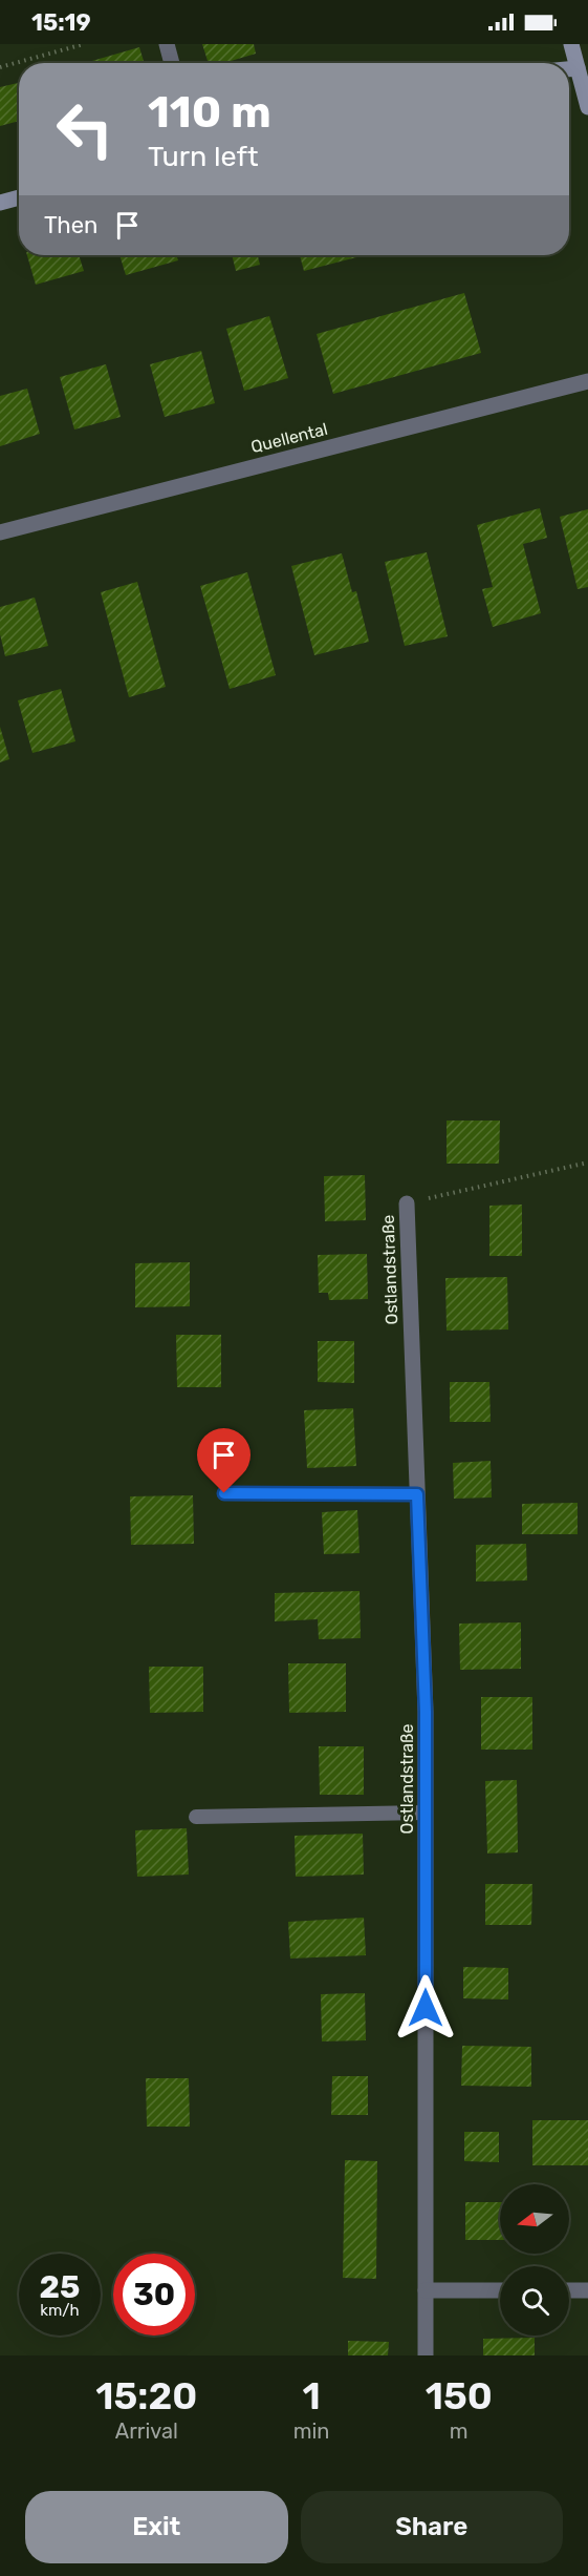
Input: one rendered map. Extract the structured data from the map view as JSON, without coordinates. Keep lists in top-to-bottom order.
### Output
{
  "streets": {
    "street": ["Quellental", "Ostlandstraße"]
  },
  "north": "left",
  "page": {
    "status": "15:19",
    "turn": ["110 m", "Turn left"],
    "then": "Then",
    "speed": "25 km/h",
    "limit": "30",
    "eta": [
      "15:20",
      "Arrival",
      "1",
      "min",
      "150",
      "m"
    ],
    "buttons": ["Exit", "Share"]
  }
}
